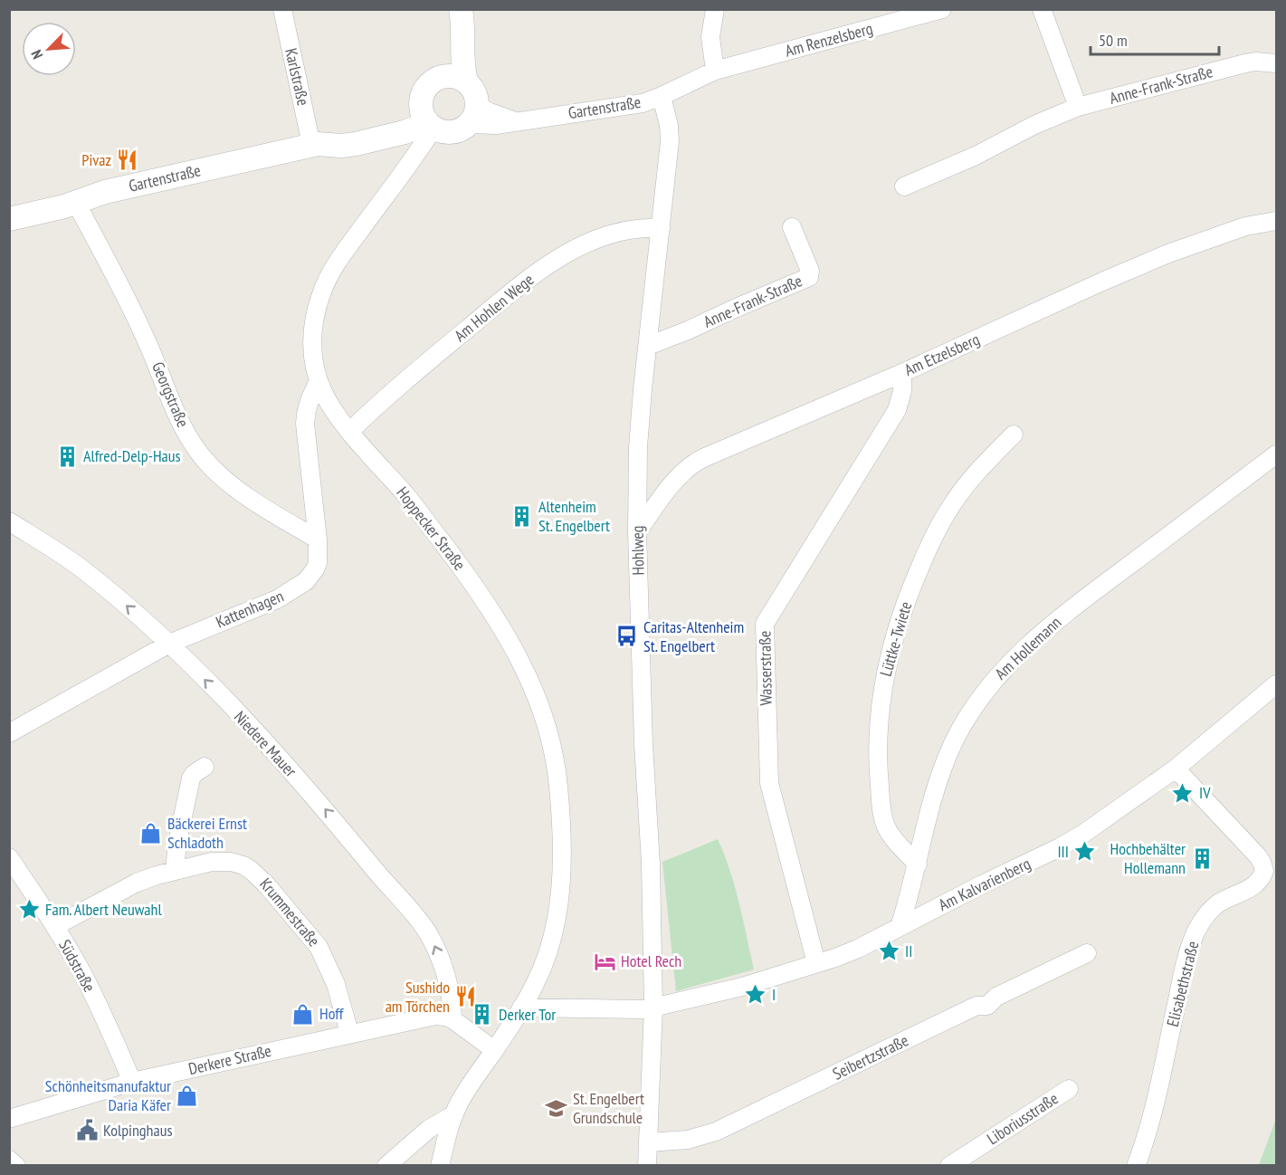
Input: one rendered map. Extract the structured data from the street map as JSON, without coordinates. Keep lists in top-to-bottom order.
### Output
{
  "streets": {
    "street": [
      "Am Renzelsberg",
      "Karlstraße",
      "Anne-Frank-Straße",
      "Gartenstraße",
      "Am Hohlen Wege",
      "Am Etzelsberg",
      "Georgstraße",
      "Hoppecker Straße",
      "Hohlweg",
      "Kattenhagen",
      "Lüttke-Twiete",
      "Am Hollemann",
      "Wasserstraße",
      "Niedere Mauer",
      "Am Kalvarienberg",
      "Krummestraße",
      "Südstraße",
      "Elisabethstraße",
      "Seibertzstraße",
      "Derkere Straße",
      "Liboriusstraße"
    ]
  },
  "crossings": [
    ["Am Renzelsberg", "Gartenstraße"],
    ["Am Renzelsberg", "Hohlweg"],
    ["Karlstraße", "Gartenstraße"],
    ["Anne-Frank-Straße", "Hohlweg"],
    ["Gartenstraße", "Georgstraße"],
    ["Gartenstraße", "Hoppecker Straße"],
    ["Gartenstraße", "Hohlweg"],
    ["Am Hohlen Wege", "Hoppecker Straße"],
    ["Am Hohlen Wege", "Hohlweg"],
    ["Am Etzelsberg", "Hohlweg"],
    ["Am Etzelsberg", "Wasserstraße"],
    ["Georgstraße", "Kattenhagen"],
    ["Hoppecker Straße", "Kattenhagen"],
    ["Hoppecker Straße", "Am Kalvarienberg"],
    ["Hohlweg", "Am Kalvarienberg"],
    ["Hohlweg", "Seibertzstraße"],
    ["Kattenhagen", "Niedere Mauer"],
    ["Lüttke-Twiete", "Am Hollemann"],
    ["Am Hollemann", "Am Kalvarienberg"],
    ["Wasserstraße", "Am Kalvarienberg"],
    ["Niedere Mauer", "Derkere Straße"],
    ["Am Kalvarienberg", "Elisabethstraße"],
    ["Krummestraße", "Südstraße"],
    ["Krummestraße", "Derkere Straße"],
    ["Südstraße", "Derkere Straße"]
  ],
  "one_way": ["Niedere Mauer"],
  "places": {
    "restaurant": ["Pivaz", "Sushido am Törchen"],
    "building": [
      "Alfred-Delp-Haus",
      "Altenheim St. Engelbert",
      "Hochbehälter Hollemann",
      "Derker Tor"
    ],
    "bus stop": ["Caritas-Altenheim St. Engelbert"],
    "place": [
      "IV",
      "III",
      "Fam. Albert Neuwahl",
      "II",
      "I"
    ],
    "shop": ["Bäckerei Ernst Schladoth", "Hoff", "Schönheitsmanufaktur Daria Käfer"],
    "hotel": ["Hotel Rech"],
    "school or university": ["St. Engelbert Grundschule"],
    "public building": ["Kolpinghaus"]
  },
  "scale_bar": "50 m",
  "north": "bottom left"
}
